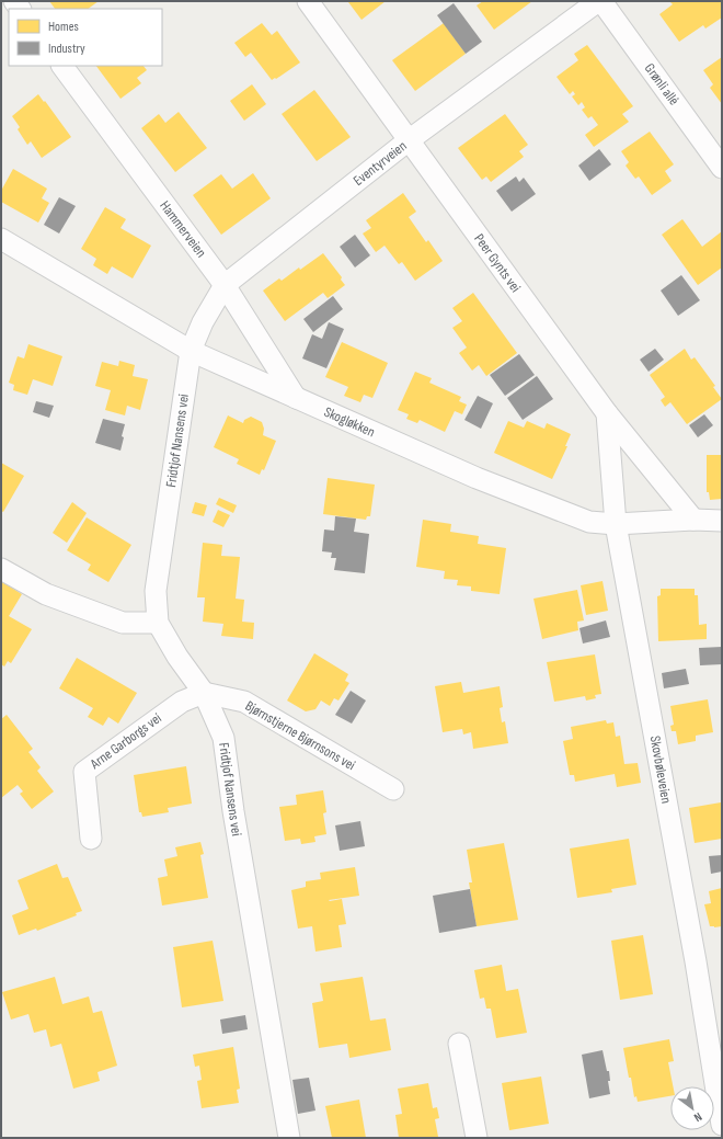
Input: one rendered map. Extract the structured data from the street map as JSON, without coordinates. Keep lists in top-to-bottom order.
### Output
{
  "streets": {
    "street": [
      "Grønli allé",
      "Eventyrveien",
      "Hammerveien",
      "Peer Gynts vei",
      "Skogløkken",
      "Fridtjof Nansens vei",
      "Bjørnstjerne Bjørnsons vei",
      "Arne Garborgs vei",
      "Skovbøleveien"
    ]
  },
  "crossings": [
    ["Grønli allé", "Eventyrveien"],
    ["Eventyrveien", "Hammerveien"],
    ["Eventyrveien", "Peer Gynts vei"],
    ["Eventyrveien", "Skogløkken"],
    ["Eventyrveien", "Fridtjof Nansens vei"],
    ["Hammerveien", "Skogløkken"],
    ["Peer Gynts vei", "Skogløkken"],
    ["Peer Gynts vei", "Skovbøleveien"],
    ["Skogløkken", "Fridtjof Nansens vei"],
    ["Skogløkken", "Skovbøleveien"],
    ["Fridtjof Nansens vei", "Bjørnstjerne Bjørnsons vei"],
    ["Fridtjof Nansens vei", "Arne Garborgs vei"],
    ["Bjørnstjerne Bjørnsons vei", "Arne Garborgs vei"]
  ],
  "legend": ["Homes", "Industry"],
  "north": "bottom right"
}
